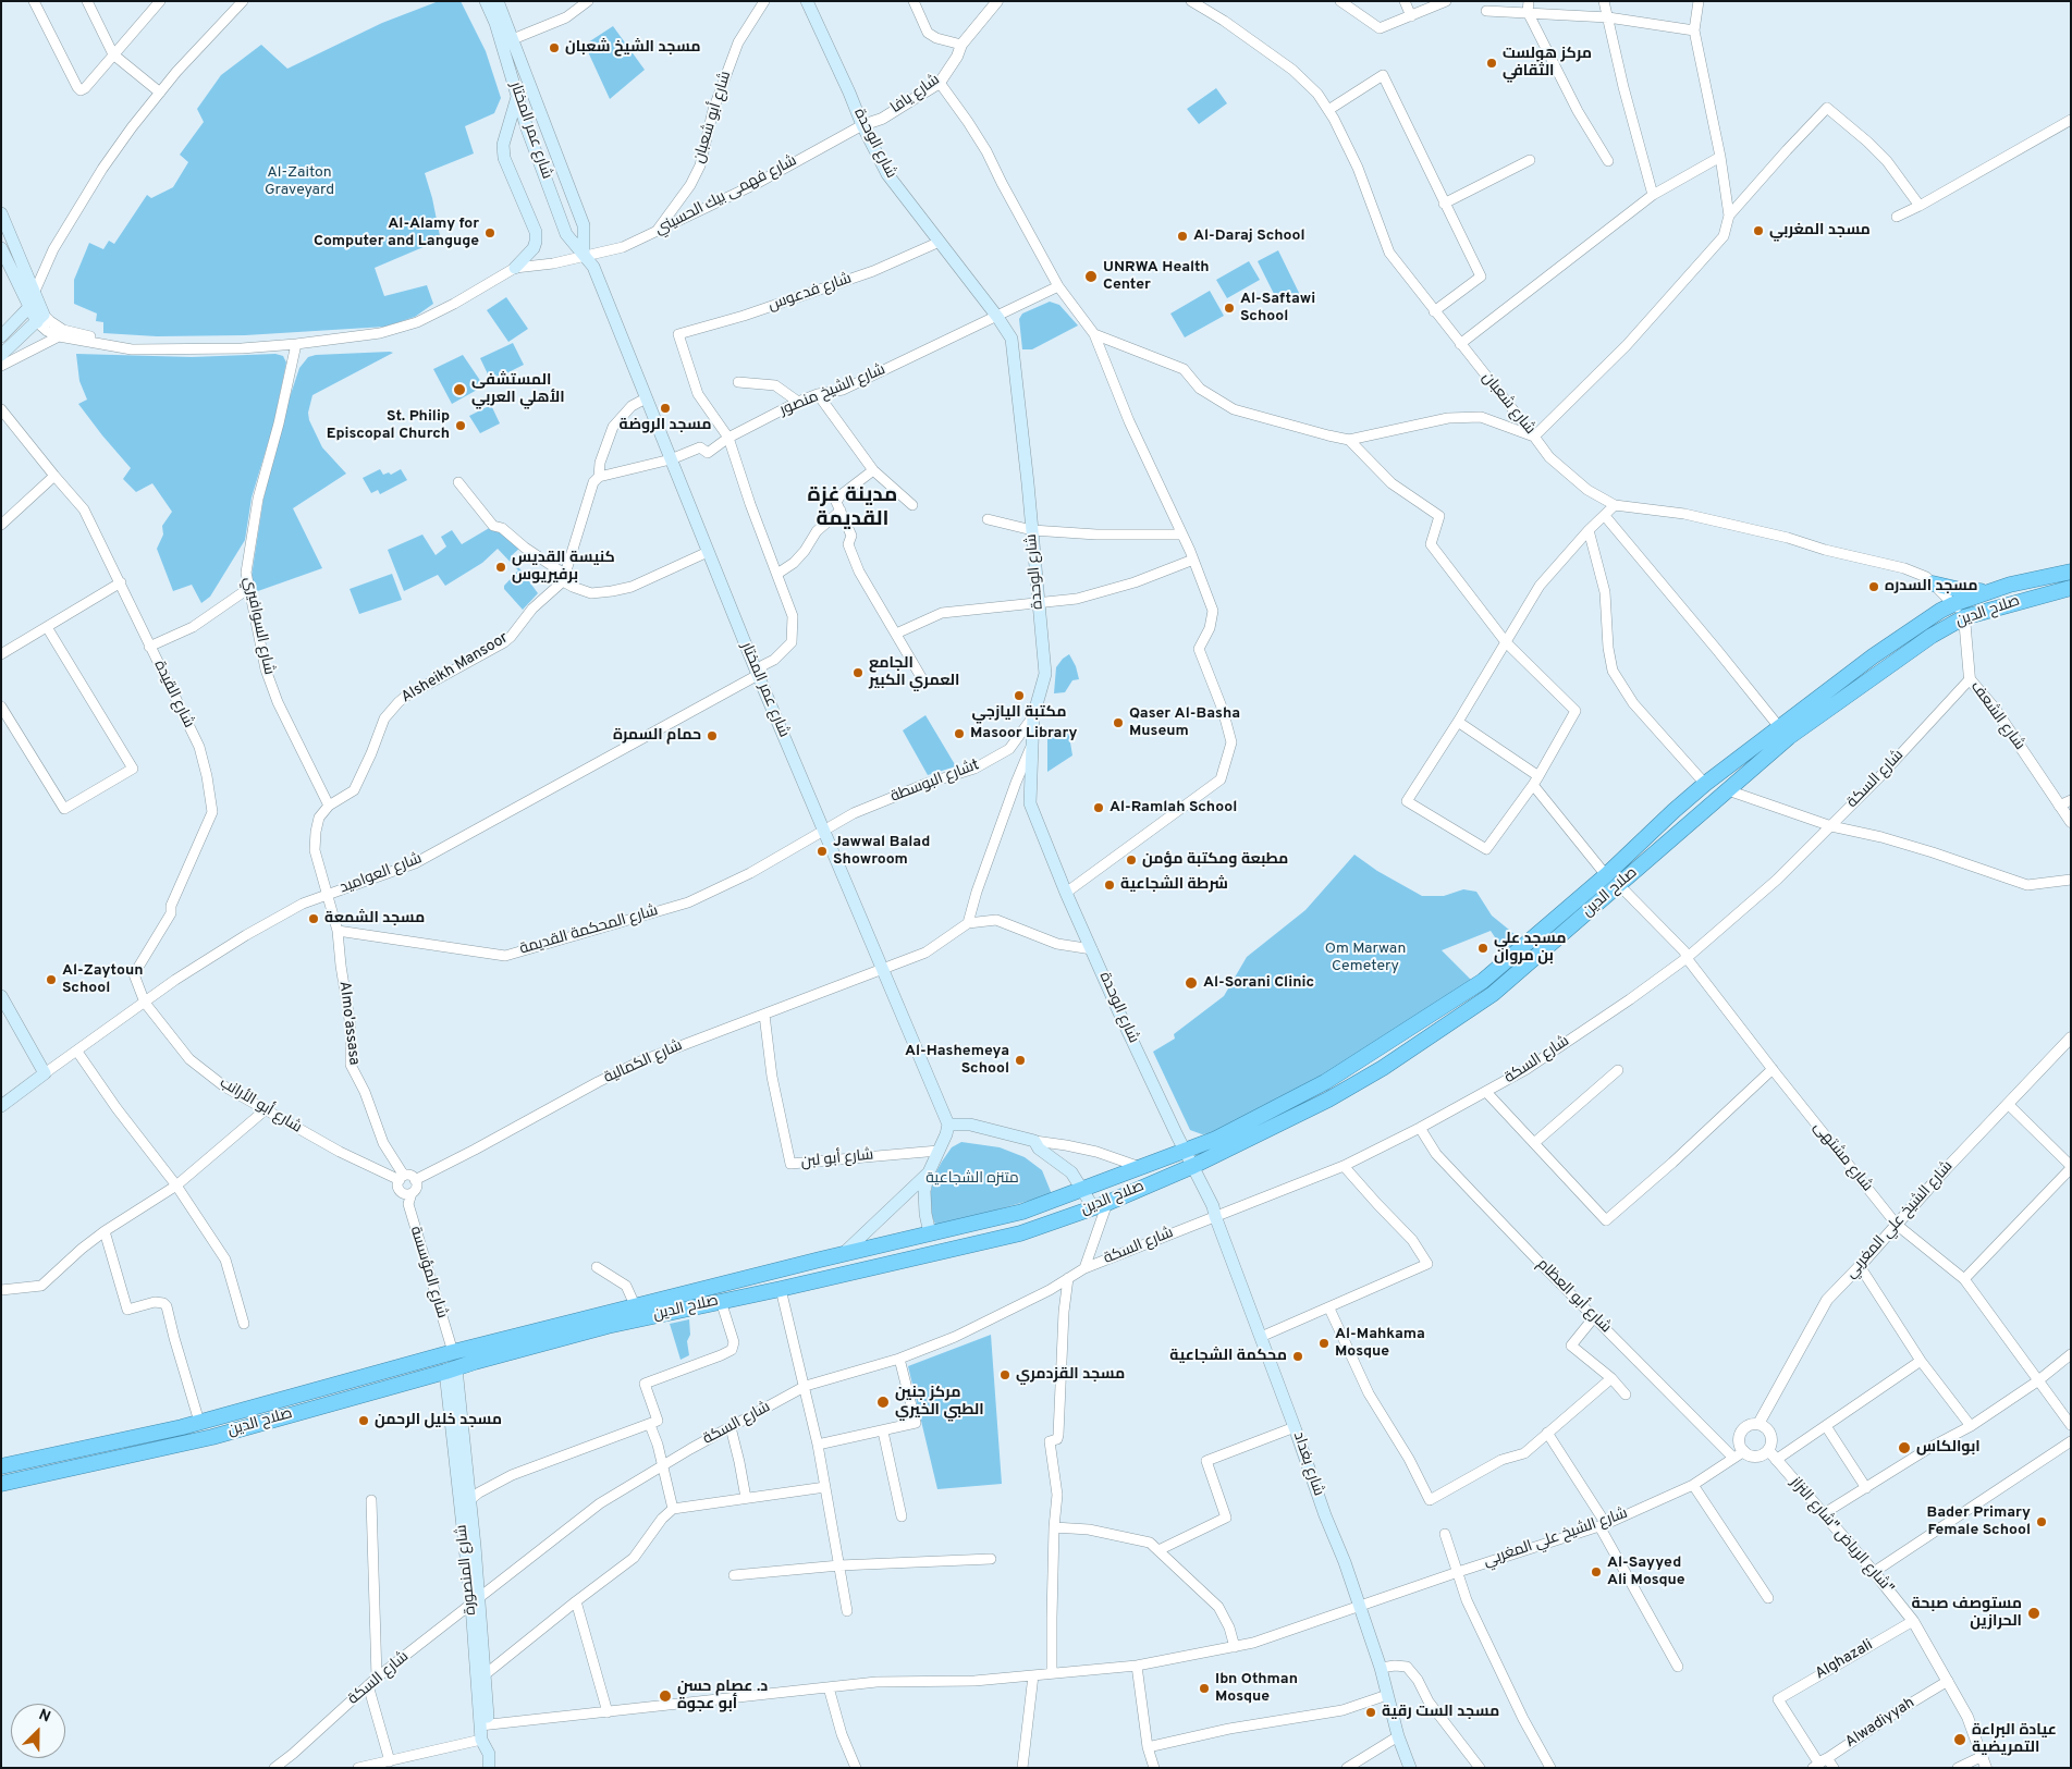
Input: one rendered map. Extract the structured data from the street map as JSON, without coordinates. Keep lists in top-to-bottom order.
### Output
{
  "streets": {
    "highway": ["صلاح الدين"],
    "main road": [
      "شارع عمر المختار",
      "شارع الوحدة",
      "شارع بغداد",
      "شارع المنصورة"
    ],
    "street": [
      "شارع يافا",
      "شارع أبو شعبان",
      "شارع فهمى بيك الحسيني",
      "شارع فدعوس",
      "شارع الشيخ منصور",
      "شارع شعبان",
      "شارع السوافيري",
      "Alsheikh Mansoor",
      "شارع القيدة",
      "شارع الشعف",
      "شارع السكة",
      "شارع البوسطةt",
      "شارع العواميد",
      "شارع المحكمة القديمة",
      "Almo'assasa",
      "شارع الكمالية",
      "شارع أبو الأرانب",
      "شارع مشتهى",
      "شارع أبو لبن",
      "شارع الشيخ علي المغربي",
      "شارع المؤسسة",
      "شارع أبو العظام",
      "شارع الرياض \"شارع النزاز\"",
      "Alghazali",
      "Alwadiyyah"
    ]
  },
  "crossings": [
    ["شارع يافا", "شارع الوحدة"],
    ["شارع يافا", "شارع فهمى بيك الحسيني"],
    ["شارع أبو شعبان", "شارع فهمى بيك الحسيني"],
    ["شارع عمر المختار", "شارع فهمى بيك الحسيني"],
    ["شارع عمر المختار", "شارع الشيخ منصور"],
    ["شارع عمر المختار", "شارع البوسطةt"],
    ["شارع عمر المختار", "شارع العواميد"],
    ["شارع عمر المختار", "شارع المحكمة القديمة"],
    ["شارع عمر المختار", "شارع الكمالية"],
    ["شارع الوحدة", "شارع فهمى بيك الحسيني"],
    ["شارع الوحدة", "شارع فدعوس"],
    ["شارع الوحدة", "شارع الشيخ منصور"],
    ["شارع الوحدة", "صلاح الدين"],
    ["شارع الوحدة", "شارع البوسطةt"],
    ["شارع الوحدة", "شارع بغداد"],
    ["شارع فدعوس", "شارع الشيخ منصور"],
    ["شارع شعبان", "صلاح الدين"],
    ["شارع شعبان", "شارع الشعف"],
    ["صلاح الدين", "شارع الشعف"],
    ["صلاح الدين", "شارع مشتهى"],
    ["صلاح الدين", "شارع المؤسسة"],
    ["صلاح الدين", "شارع بغداد"],
    ["صلاح الدين", "شارع المنصورة"],
    ["شارع السوافيري", "Alsheikh Mansoor"],
    ["شارع القيدة", "شارع العواميد"],
    ["شارع القيدة", "شارع أبو الأرانب"],
    ["شارع الشعف", "شارع السكة"],
    ["شارع السكة", "شارع مشتهى"],
    ["شارع السكة", "شارع أبو العظام"],
    ["شارع السكة", "شارع بغداد"],
    ["شارع السكة", "شارع المنصورة"],
    ["شارع البوسطةt", "شارع المحكمة القديمة"],
    ["شارع العواميد", "Almo'assasa"],
    ["شارع العواميد", "شارع أبو الأرانب"],
    ["شارع المحكمة القديمة", "Almo'assasa"],
    ["Almo'assasa", "شارع الكمالية"],
    ["Almo'assasa", "شارع أبو الأرانب"],
    ["Almo'assasa", "شارع المؤسسة"],
    ["شارع الكمالية", "شارع أبو الأرانب"],
    ["شارع الكمالية", "شارع أبو لبن"],
    ["شارع الكمالية", "شارع المؤسسة"],
    ["شارع أبو الأرانب", "شارع المؤسسة"],
    ["شارع مشتهى", "شارع الشيخ علي المغربي"],
    ["شارع الشيخ علي المغربي", "شارع أبو العظام"],
    ["شارع الشيخ علي المغربي", "شارع بغداد"],
    ["شارع الشيخ علي المغربي", "شارع الرياض \"شارع النزاز\""],
    ["شارع الشيخ علي المغربي", "شارع المنصورة"],
    ["شارع الرياض \"شارع النزاز\"", "Alghazali"],
    ["شارع الرياض \"شارع النزاز\"", "Alwadiyyah"],
    ["Alghazali", "Alwadiyyah"]
  ],
  "districts": ["مدينة غزة القديمة"],
  "parks": ["Al-Zaiton Graveyard", "Om Marwan Cemetery", "متنزه الشجاعية"],
  "places": [
    "مسجد الشيخ شعبان",
    "مركز هولست الثقافي",
    "مسجد المغربي",
    "Al-Alamy for Computer and Languge",
    "Al-Daraj School",
    "UNRWA Health Center",
    "Al-Saftawi School",
    "المستشفى الأهلي العربي",
    "مسجد الروضة",
    "St. Philip Episcopal Church",
    "كنيسة القديس برفيريوس",
    "مسجد السدره",
    "الجامع العمري الكبير",
    "مكتبة اليازجي",
    "Qaser Al-Basha Museum",
    "Masoor Library",
    "حمام السمرة",
    "Al-Ramlah School",
    "Jawwal Balad Showroom",
    "مطبعة ومكتبة مؤمن",
    "شرطة الشجاعية",
    "مسجد الشمعة",
    "مسجد علي بن مروان",
    "Al-Zaytoun School",
    "Al-Sorani Clinic",
    "Al-Hashemeya School",
    "Al-Mahkama Mosque",
    "محكمة الشجاعية",
    "مسجد القزدمري",
    "مركز جنين الطبي الخيري",
    "مسجد خليل الرحمن",
    "ابوالكاس",
    "Bader Primary Female School",
    "Al-Sayyed Ali Mosque",
    "مستوصف صبحة الحرازين",
    "Ibn Othman Mosque",
    "د. عصام حسن أبو عجوة",
    "مسجد الست رقية",
    "عيادة البراءة التمريضية"
  ],
  "north": "top right"
}
